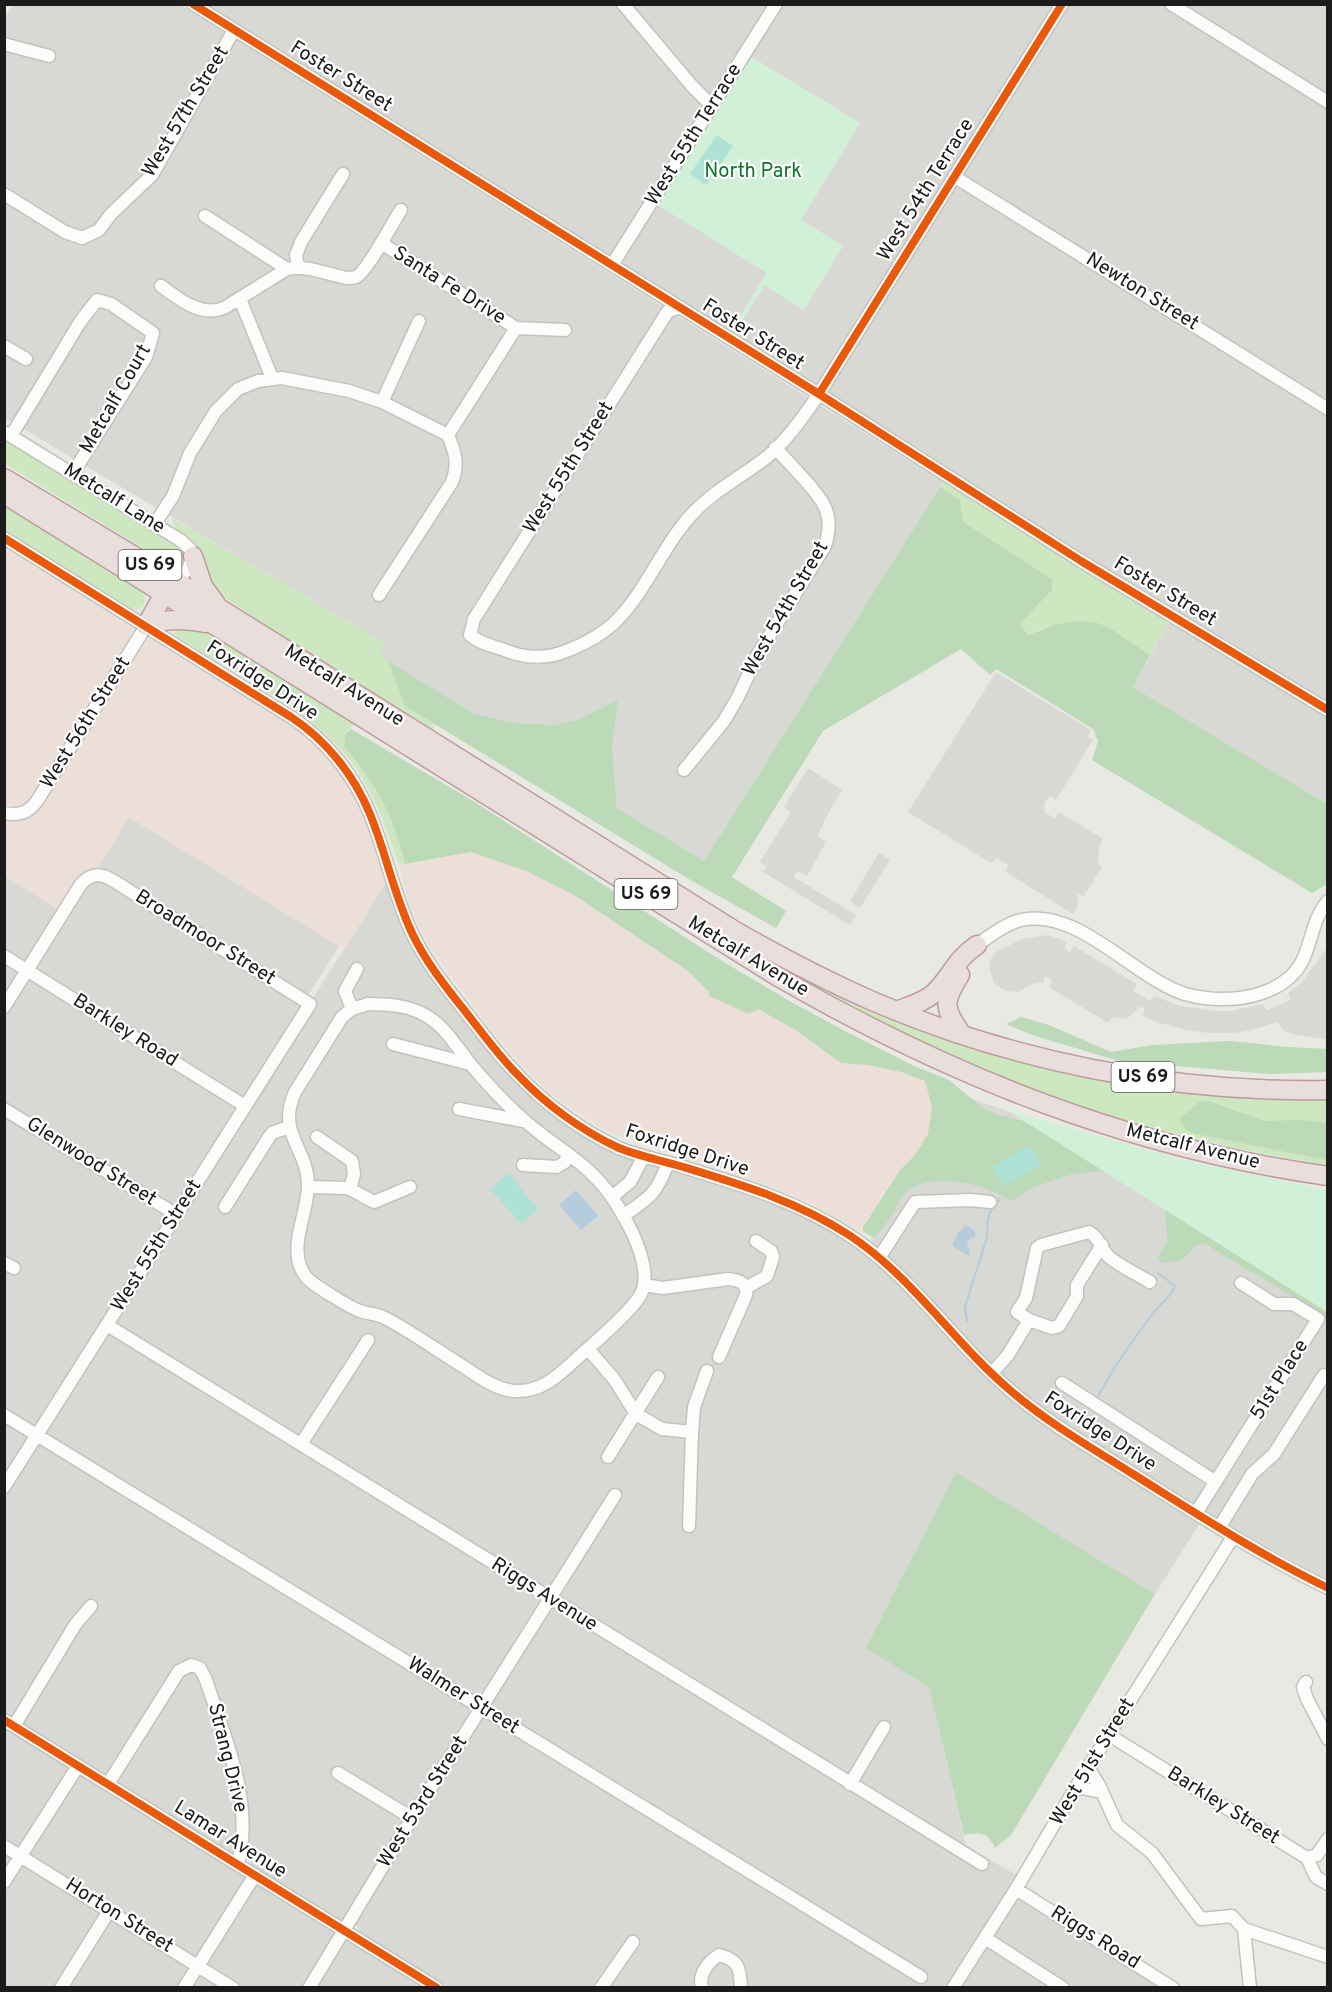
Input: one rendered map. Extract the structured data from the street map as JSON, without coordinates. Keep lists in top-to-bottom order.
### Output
{
  "streets": {
    "highway": ["US 69", "Metcalf Avenue"],
    "street": [
      "Foster Street",
      "West 57th Street",
      "West 55th Terrace",
      "West 54th Terrace",
      "Santa Fe Drive",
      "Newton Street",
      "Metcalf Court",
      "West 55th Street",
      "Metcalf Lane",
      "West 54th Street",
      "Foxridge Drive",
      "West 56th Street",
      "Broadmoor Street",
      "Barkley Road",
      "Glenwood Street",
      "51st Place",
      "Riggs Avenue",
      "Walmer Street",
      "Strang Drive",
      "West 51st Street",
      "West 53rd Street",
      "Barkley Street",
      "Lamar Avenue",
      "Horton Street",
      "Riggs Road"
    ]
  },
  "crossings": [
    ["Foster Street", "West 57th Street"],
    ["Foster Street", "West 55th Terrace"],
    ["Foster Street", "West 54th Terrace"],
    ["Foster Street", "West 55th Street"],
    ["West 54th Terrace", "Newton Street"],
    ["West 54th Terrace", "West 55th Street"],
    ["West 54th Terrace", "West 54th Street"],
    ["Metcalf Court", "Metcalf Lane"],
    ["West 55th Street", "Broadmoor Street"],
    ["West 55th Street", "Barkley Road"],
    ["West 55th Street", "Glenwood Street"],
    ["West 55th Street", "Riggs Avenue"],
    ["West 55th Street", "Walmer Street"],
    ["Foxridge Drive", "West 56th Street"],
    ["Foxridge Drive", "51st Place"],
    ["Foxridge Drive", "West 51st Street"],
    ["Broadmoor Street", "Barkley Road"],
    ["Riggs Avenue", "West 53rd Street"],
    ["Walmer Street", "West 53rd Street"],
    ["Strang Drive", "Lamar Avenue"],
    ["West 51st Street", "Barkley Street"],
    ["West 51st Street", "Riggs Road"],
    ["West 53rd Street", "Lamar Avenue"]
  ],
  "parks": ["North Park"]
}
